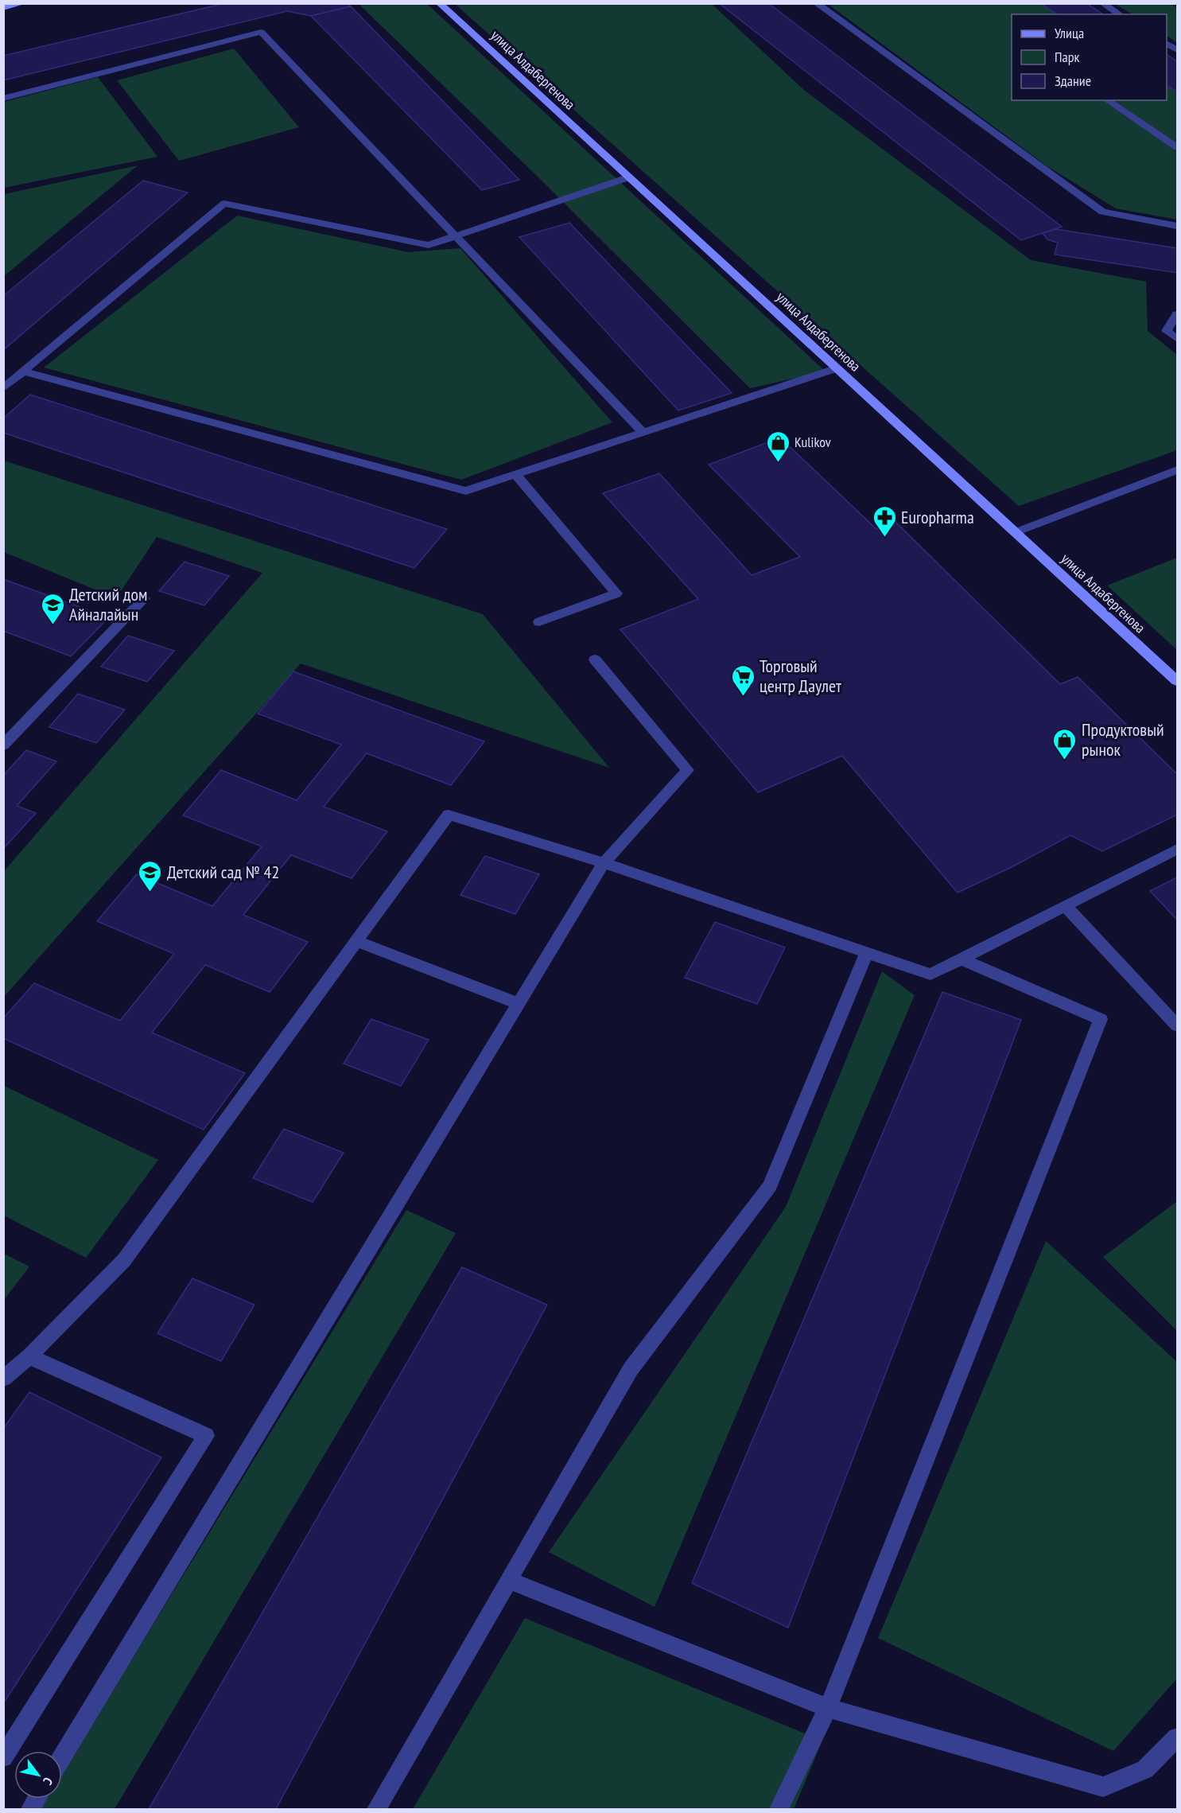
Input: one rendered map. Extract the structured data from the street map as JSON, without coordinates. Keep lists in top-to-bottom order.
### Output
{
  "streets": {
    "street": ["улица Алдабергенова"]
  },
  "places": {
    "shop": ["Kulikov", "Продуктовый рынок"],
    "pharmacy": ["Europharma"],
    "school or university": ["Детский дом Айналайын", "Детский сад № 42"],
    "supermarket": ["Торговый центр Даулет"]
  },
  "legend": ["Улица", "Парк", "Здание"],
  "north": "bottom right"
}
